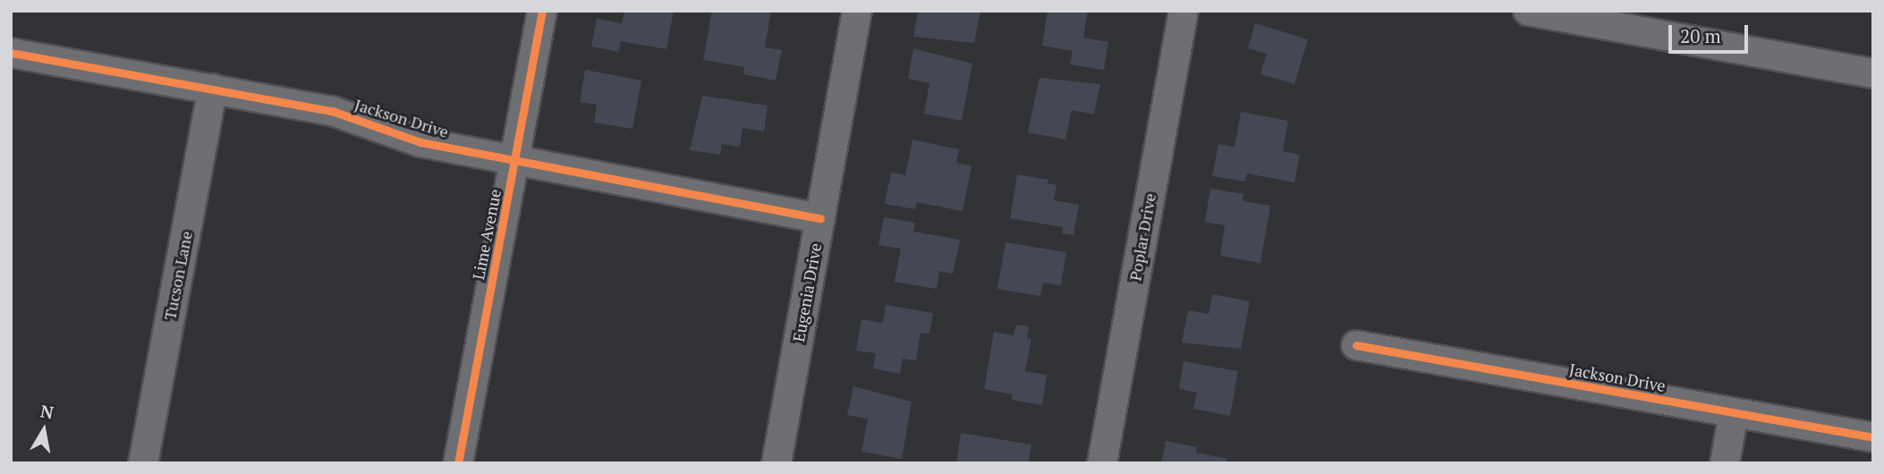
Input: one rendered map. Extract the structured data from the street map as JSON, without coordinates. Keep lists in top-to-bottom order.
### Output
{
  "streets": {
    "street": [
      "Jackson Drive",
      "Lime Avenue",
      "Poplar Drive",
      "Tucson Lane",
      "Eugenia Drive"
    ]
  },
  "crossings": [
    ["Jackson Drive", "Lime Avenue"],
    ["Jackson Drive", "Tucson Lane"],
    ["Jackson Drive", "Eugenia Drive"]
  ],
  "scale_bar": "20 m",
  "north": "top"
}
